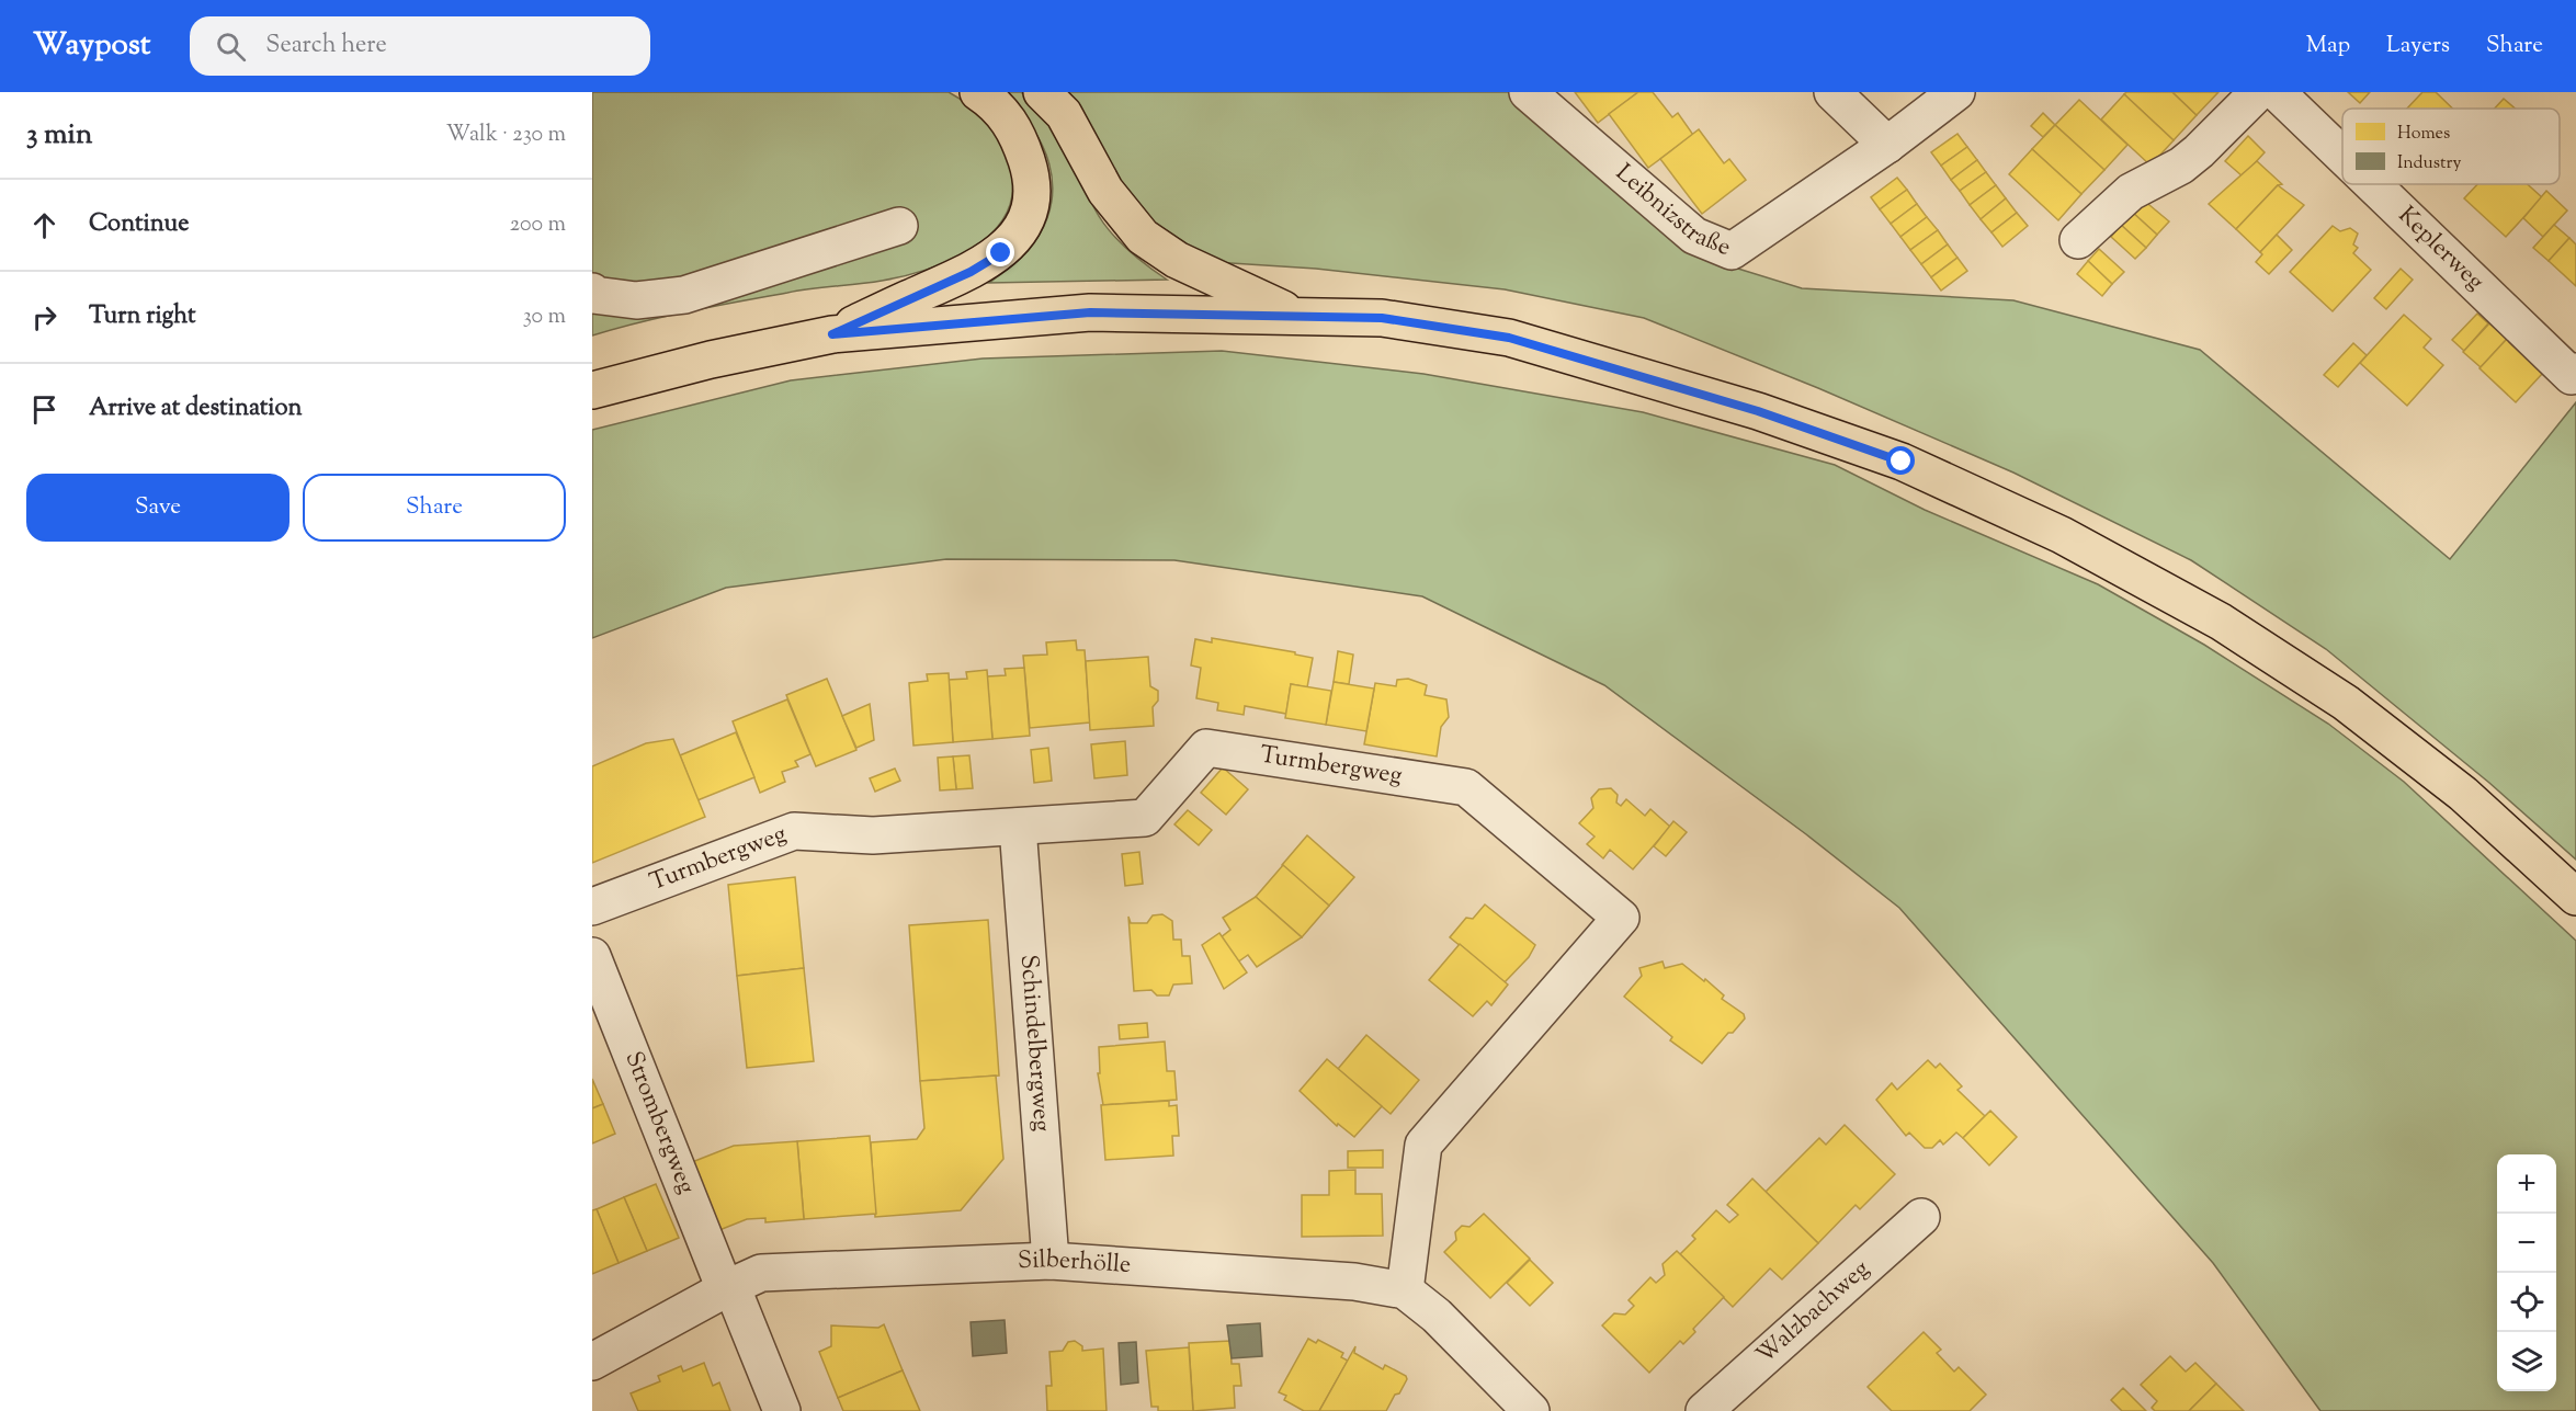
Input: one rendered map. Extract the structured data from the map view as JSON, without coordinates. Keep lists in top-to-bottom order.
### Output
{
  "streets": {
    "street": [
      "Leibnizstraße",
      "Keplerweg",
      "Turmbergweg",
      "Schindelbergweg",
      "Strombergweg",
      "Silberhölle",
      "Walzbachweg"
    ]
  },
  "crossings": [
    ["Turmbergweg", "Schindelbergweg"],
    ["Turmbergweg", "Silberhölle"],
    ["Schindelbergweg", "Silberhölle"],
    ["Strombergweg", "Silberhölle"]
  ],
  "legend": ["Homes", "Industry"],
  "page": {
    "header": "Waypost",
    "search": "Search here",
    "nav": ["Map", "Layers", "Share"],
    "heading": ["3 min", "Walk · 230 m"],
    "list": [
      ["Continue", "200 m"],
      ["Turn right", "30 m"],
      "Arrive at destination"
    ],
    "buttons": ["Save", "Share"],
    "map_buttons": ["+", "−"]
  }
}
